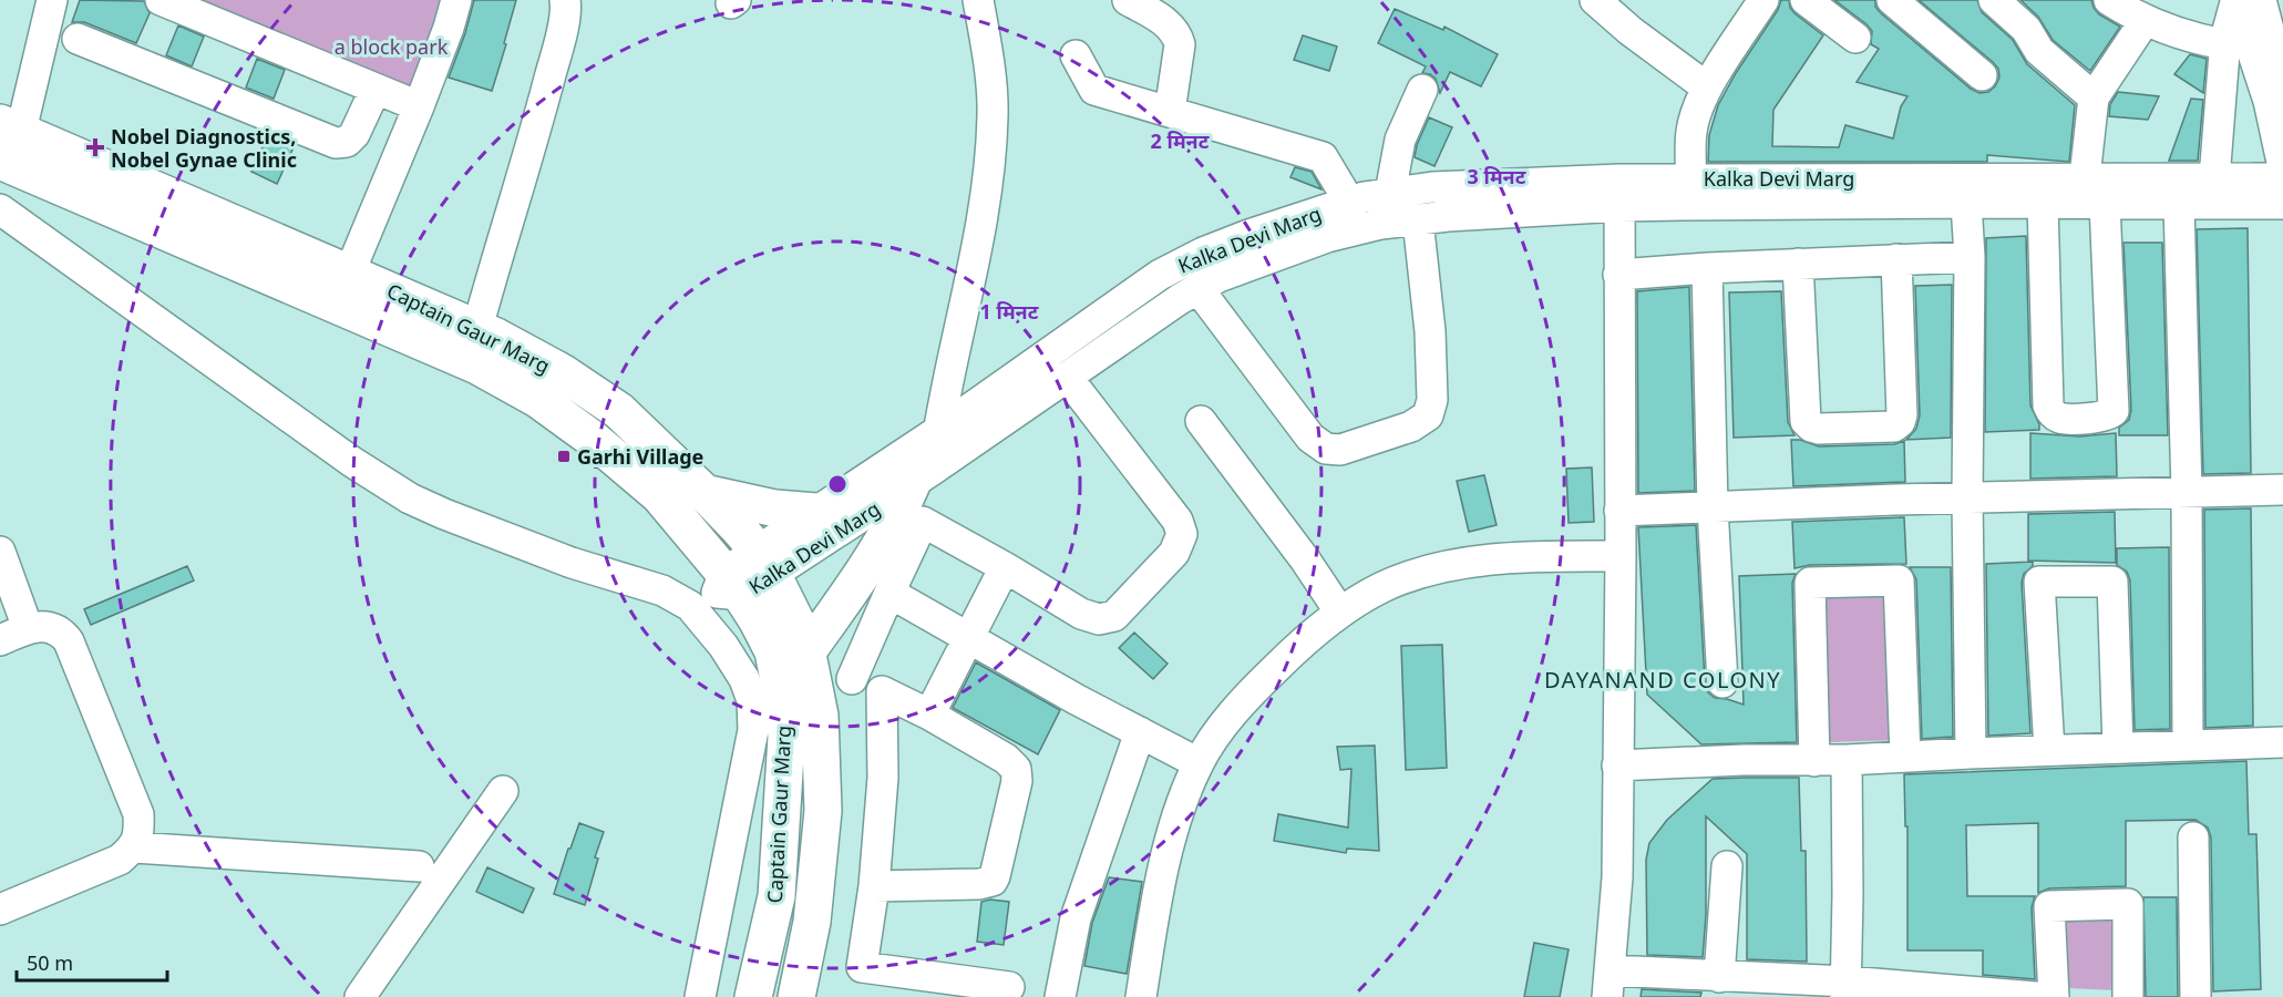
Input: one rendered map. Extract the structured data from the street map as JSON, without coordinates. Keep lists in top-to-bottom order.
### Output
{
  "streets": {
    "main road": ["Captain Gaur Marg"],
    "street": ["Kalka Devi Marg"]
  },
  "crossings": [
    ["Kalka Devi Marg", "Captain Gaur Marg"]
  ],
  "districts": ["DAYANAND COLONY"],
  "parks": ["a block park"],
  "places": {
    "health": ["Nobel Diagnostics, Nobel Gynae Clinic"],
    "transit": ["Garhi Village"]
  },
  "scale_bar": "50 m",
  "rings": ["2 मिनट", "3 मिनट", "1 मिनट"]
}
